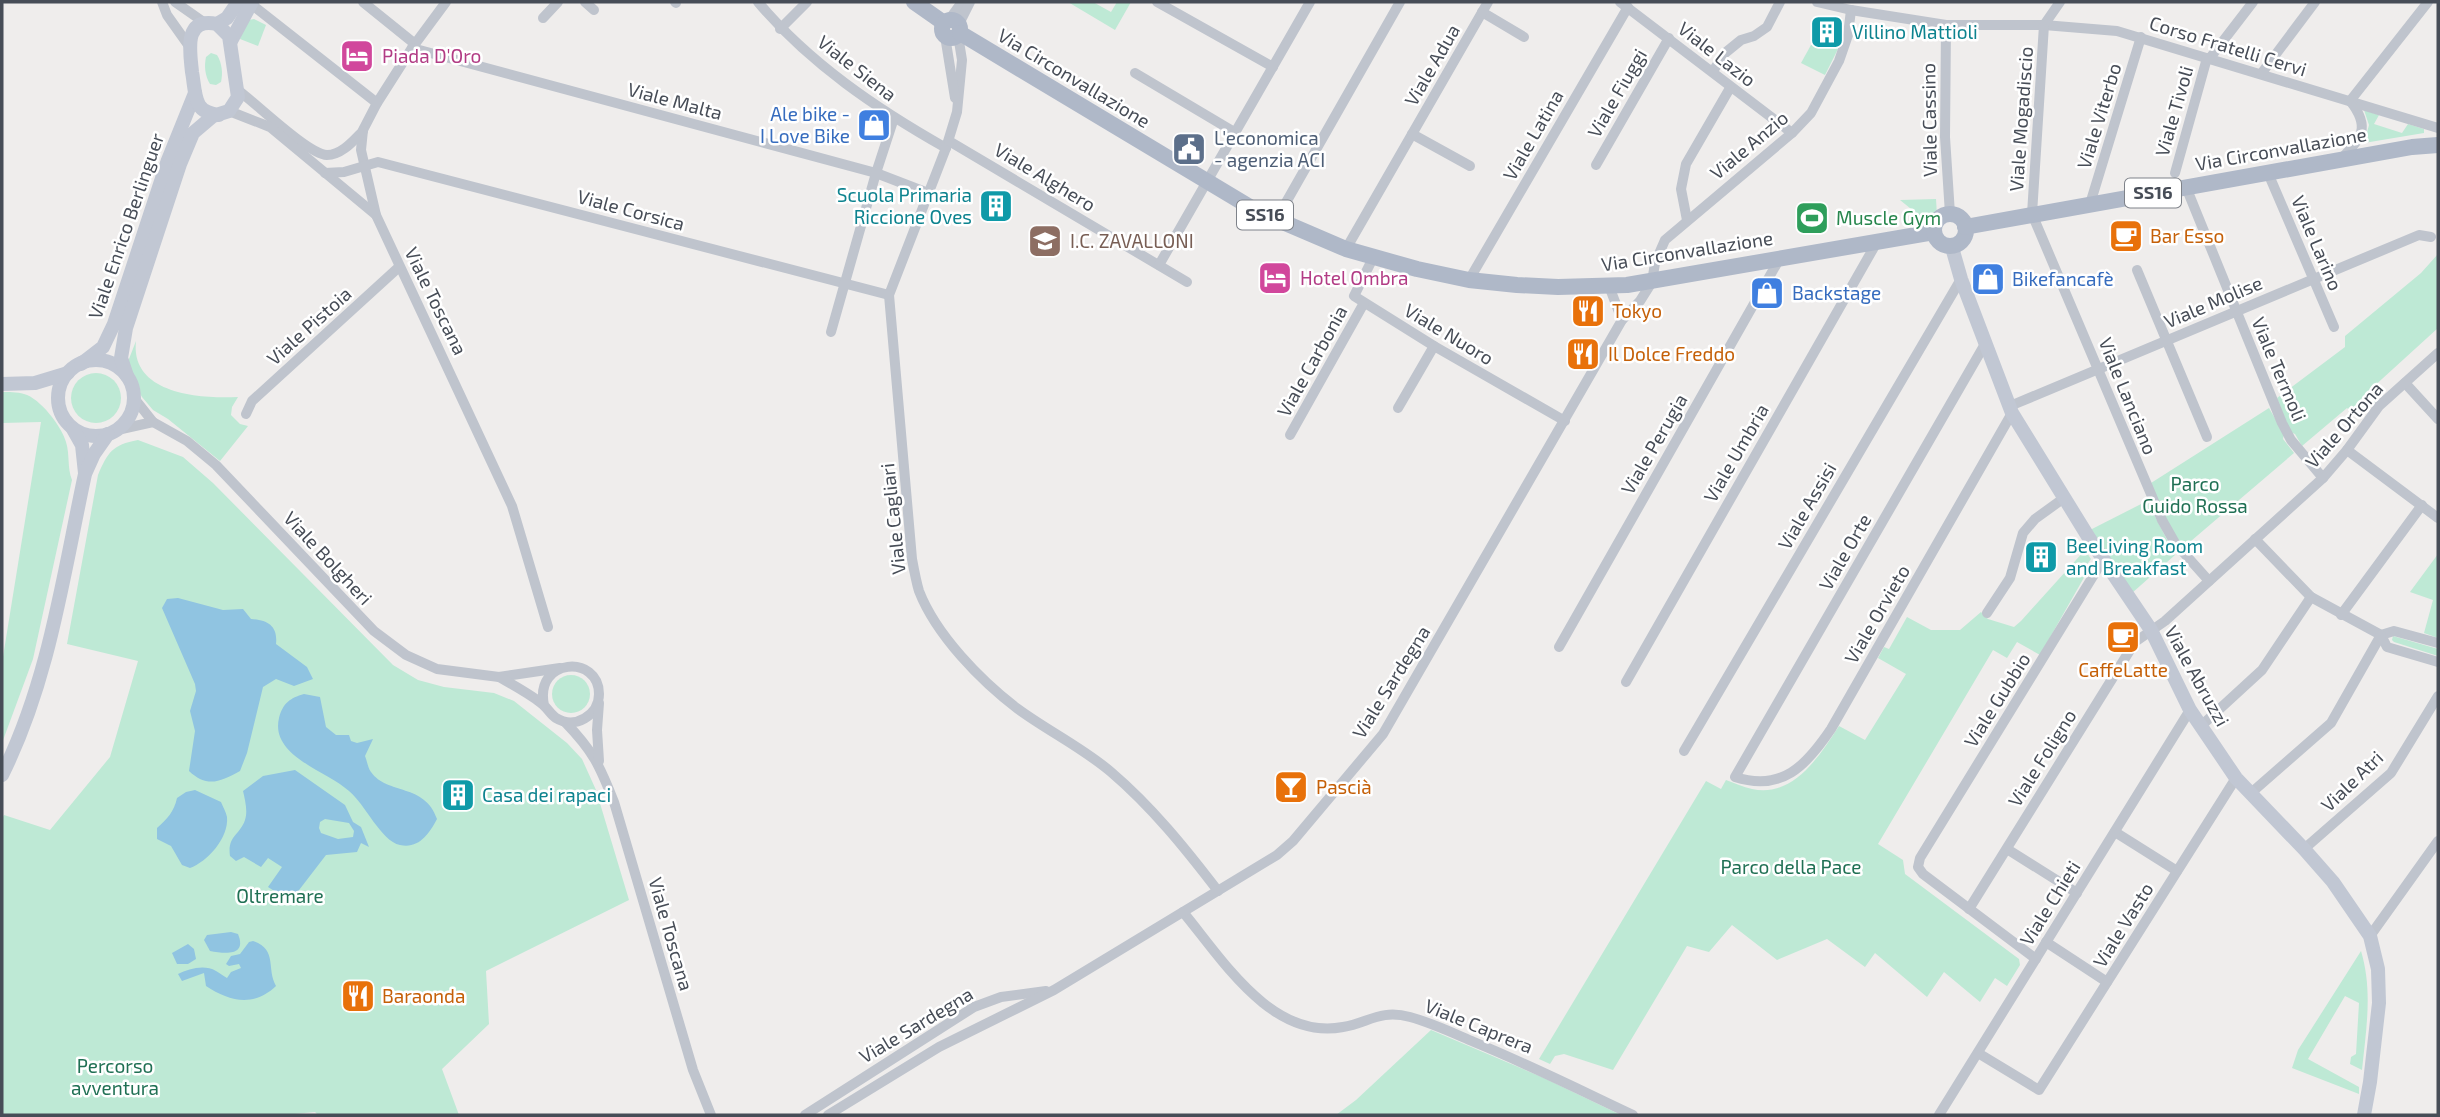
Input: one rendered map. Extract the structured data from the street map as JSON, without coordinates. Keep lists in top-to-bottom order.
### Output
{
  "streets": {
    "main road": [
      "Via Circonvallazione",
      "SS16",
      "Viale Enrico Berlinguer",
      "Viale Abruzzi"
    ],
    "street": [
      "Corso Fratelli Cervi",
      "Viale Lazio",
      "Viale Adua",
      "Viale Siena",
      "Viale Fiuggi",
      "Viale Malta",
      "Viale Tivoli",
      "Viale Viterbo",
      "Viale Mogadiscio",
      "Viale Cassino",
      "Viale Latina",
      "Viale Anzio",
      "Viale Alghero",
      "Viale Corsica",
      "Viale Larino",
      "Viale Toscana",
      "Viale Molise",
      "Viale Pistoia",
      "Viale Nuoro",
      "Viale Carbonia",
      "Viale Termoli",
      "Viale Lanciano",
      "Viale Ortona",
      "Viale Perugia",
      "Viale Umbria",
      "Viale Assisi",
      "Viale Cagliari",
      "Viale Orte",
      "Viale Bolgheri",
      "Viale Orvieto",
      "Viale Sardegna",
      "Viale Gubbio",
      "Viale Foligno",
      "Viale Atri",
      "Viale Chieti",
      "Viale Vasto",
      "Viale Caprera"
    ]
  },
  "crossings": [
    ["Corso Fratelli Cervi", "Viale Tivoli"],
    ["Corso Fratelli Cervi", "Viale Viterbo"],
    ["Corso Fratelli Cervi", "Viale Mogadiscio"],
    ["Corso Fratelli Cervi", "Viale Cassino"],
    ["Corso Fratelli Cervi", "Viale Anzio"],
    ["Viale Lazio", "Viale Fiuggi"],
    ["Viale Lazio", "Viale Latina"],
    ["Viale Lazio", "Viale Anzio"],
    ["Viale Adua", "Via Circonvallazione"],
    ["Viale Siena", "Viale Alghero"],
    ["Viale Siena", "Viale Cagliari"],
    ["Via Circonvallazione", "Viale Viterbo"],
    ["Via Circonvallazione", "Viale Mogadiscio"],
    ["Via Circonvallazione", "Viale Cassino"],
    ["Via Circonvallazione", "Viale Latina"],
    ["Via Circonvallazione", "Viale Anzio"],
    ["Via Circonvallazione", "Viale Larino"],
    ["Via Circonvallazione", "Viale Termoli"],
    ["Via Circonvallazione", "Viale Lanciano"],
    ["Via Circonvallazione", "Viale Perugia"],
    ["Via Circonvallazione", "Viale Umbria"],
    ["Via Circonvallazione", "Viale Cagliari"],
    ["Via Circonvallazione", "Viale Abruzzi"],
    ["Via Circonvallazione", "Viale Sardegna"],
    ["Viale Malta", "Viale Toscana"],
    ["Viale Malta", "Viale Cagliari"],
    ["Viale Mogadiscio", "Viale Lanciano"],
    ["Viale Cassino", "Viale Abruzzi"],
    ["Viale Anzio", "Viale Sardegna"],
    ["Viale Alghero", "Viale Cagliari"],
    ["Viale Corsica", "Viale Toscana"],
    ["Viale Corsica", "Viale Cagliari"],
    ["Viale Enrico Berlinguer", "Viale Bolgheri"],
    ["Viale Larino", "Viale Molise"],
    ["Viale Toscana", "Viale Pistoia"],
    ["Viale Toscana", "Viale Bolgheri"],
    ["Viale Molise", "Viale Termoli"],
    ["Viale Molise", "Viale Lanciano"],
    ["Viale Molise", "Viale Orvieto"],
    ["Viale Molise", "Viale Abruzzi"],
    ["Viale Nuoro", "Viale Carbonia"],
    ["Viale Nuoro", "Viale Sardegna"],
    ["Viale Termoli", "Viale Ortona"],
    ["Viale Lanciano", "Viale Ortona"],
    ["Viale Ortona", "Viale Abruzzi"],
    ["Viale Ortona", "Viale Foligno"],
    ["Viale Assisi", "Viale Abruzzi"],
    ["Viale Cagliari", "Viale Sardegna"],
    ["Viale Orte", "Viale Orvieto"],
    ["Viale Orte", "Viale Abruzzi"],
    ["Viale Orvieto", "Viale Abruzzi"],
    ["Viale Abruzzi", "Viale Gubbio"],
    ["Viale Abruzzi", "Viale Foligno"],
    ["Viale Abruzzi", "Viale Atri"],
    ["Viale Abruzzi", "Viale Chieti"],
    ["Viale Abruzzi", "Viale Vasto"],
    ["Viale Sardegna", "Viale Caprera"],
    ["Viale Gubbio", "Viale Foligno"],
    ["Viale Chieti", "Viale Vasto"]
  ],
  "parks": [
    "Parco Guido Rossa",
    "Parco della Pace",
    "Oltremare",
    "Percorso avventura"
  ],
  "places": {
    "building": [
      "Villino Mattioli",
      "Scuola Primaria Riccione Oves",
      "BeeLiving Room and Breakfast",
      "Casa dei rapaci"
    ],
    "hotel": ["Piada D'Oro", "Hotel Ombra"],
    "shop": ["Ale bike - I Love Bike", "Bikefancafè", "Backstage"],
    "public building": ["L'economica - agenzia ACI"],
    "sports": ["Muscle Gym"],
    "cafe": ["Bar Esso", "CaffeLatte"],
    "school or university": ["I.C. ZAVALLONI"],
    "restaurant": ["Tokyo", "Il Dolce Freddo", "Baraonda"],
    "bar": ["Pascià"]
  }
}
